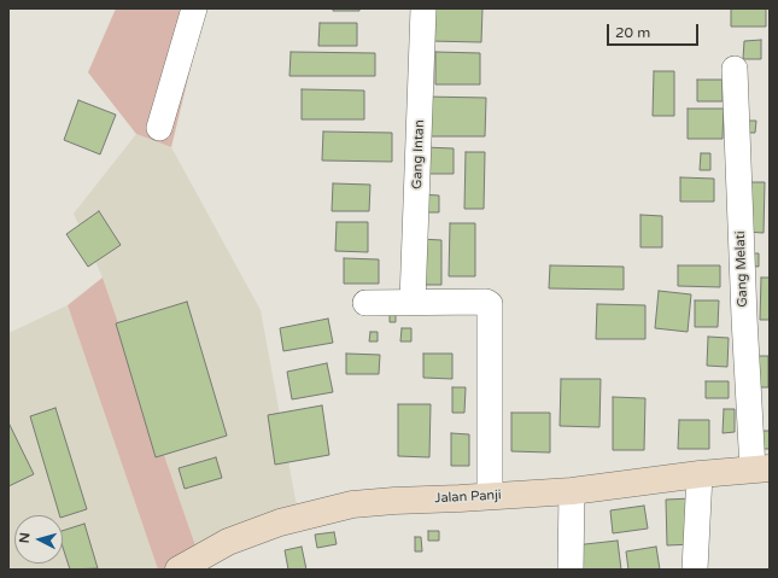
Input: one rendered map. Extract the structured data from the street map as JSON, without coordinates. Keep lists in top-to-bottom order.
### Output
{
  "streets": {
    "street": ["Gang Intan", "Gang Melati", "Jalan Panji"]
  },
  "crossings": [
    ["Gang Melati", "Jalan Panji"]
  ],
  "scale_bar": "20 m",
  "north": "left"
}
